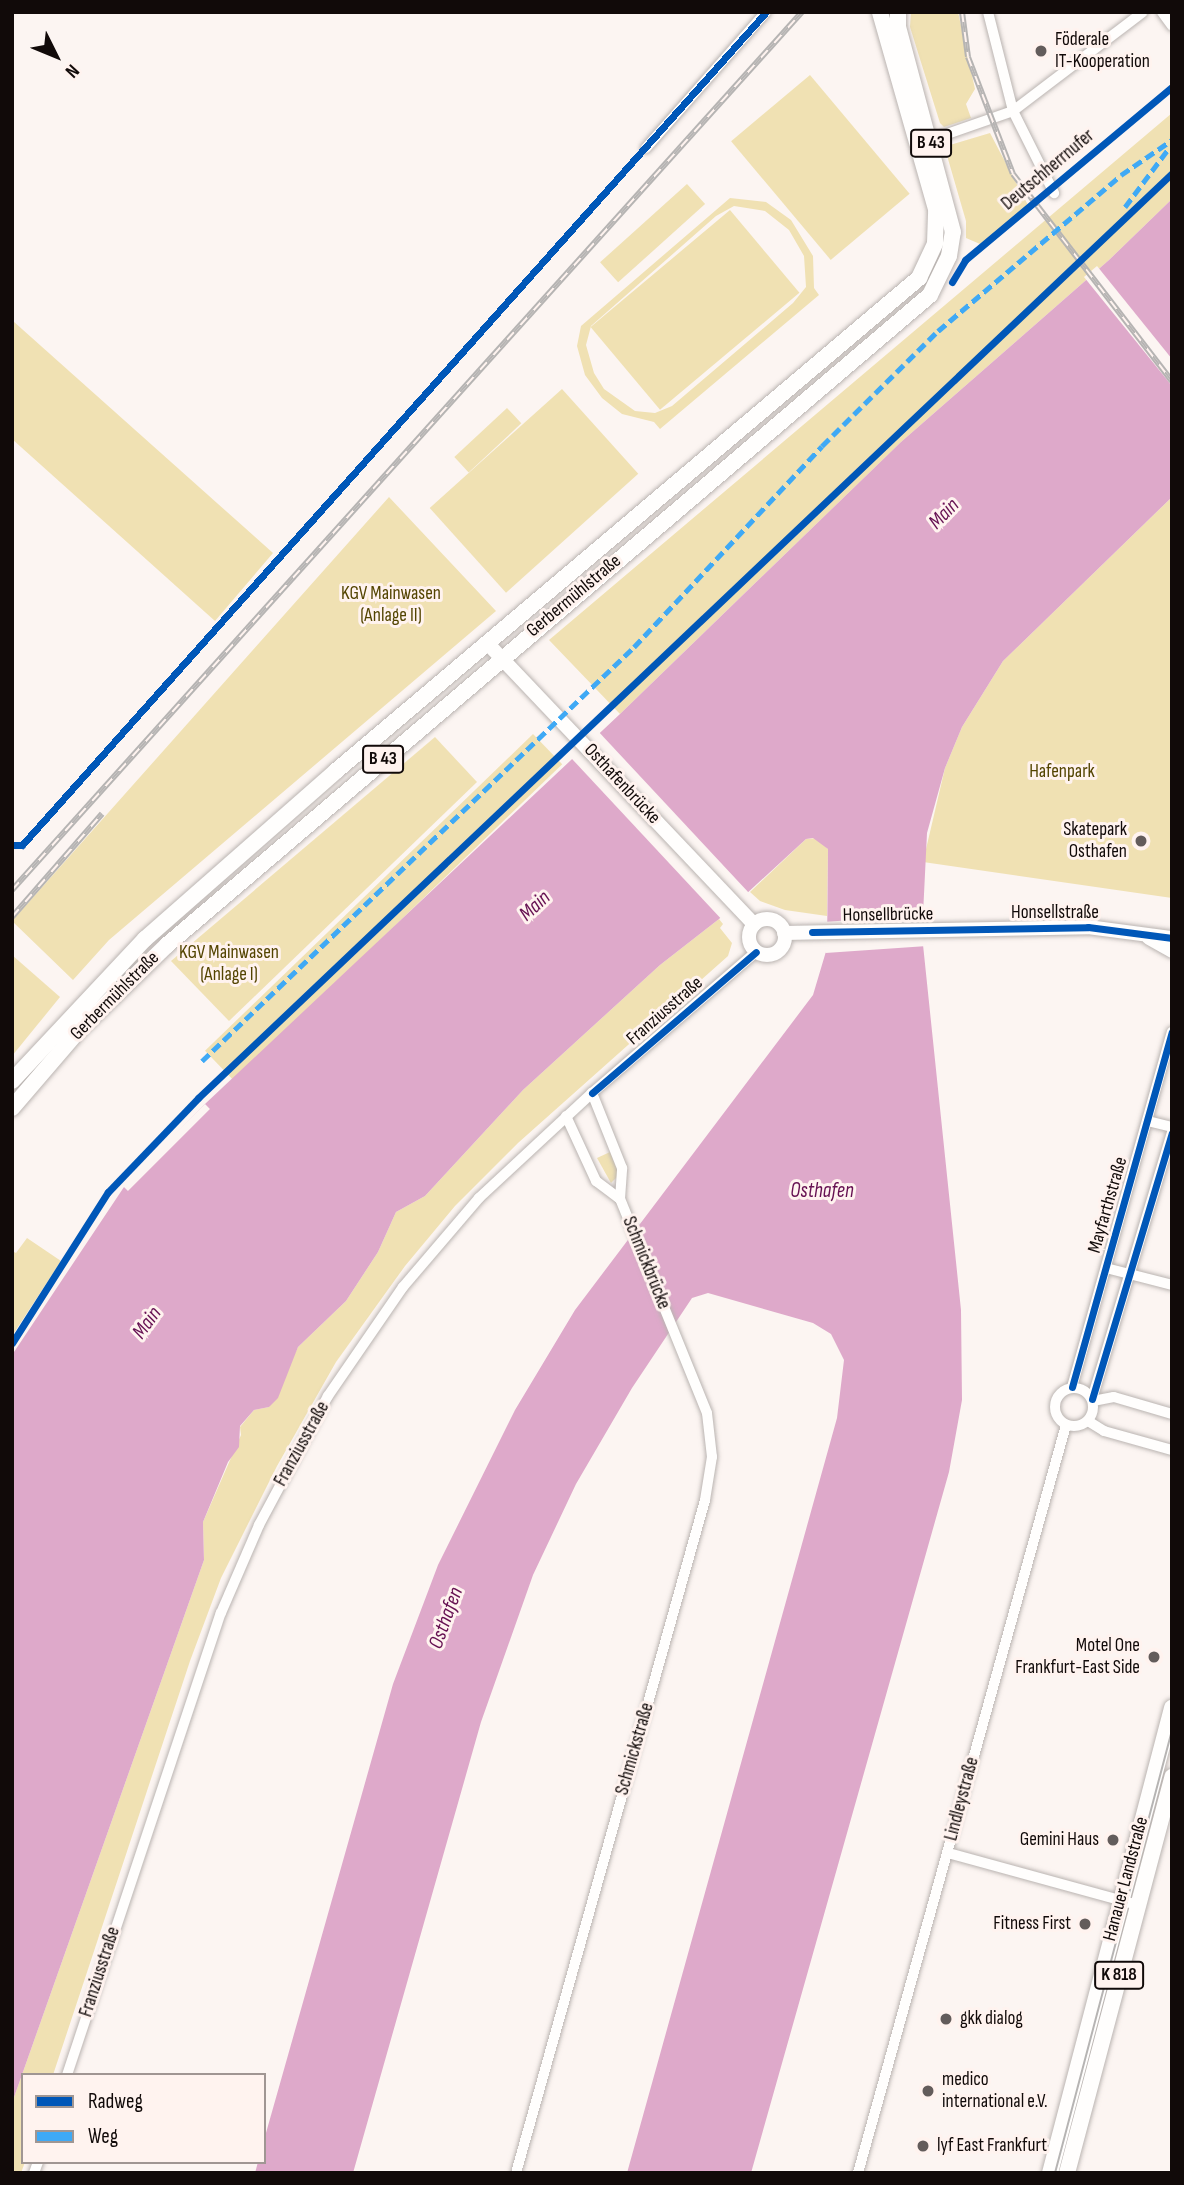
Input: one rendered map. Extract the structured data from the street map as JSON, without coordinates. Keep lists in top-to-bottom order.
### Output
{
  "streets": {
    "main road": [
      "B 43",
      "Gerbermühlstraße",
      "Hanauer Landstraße",
      "K 818"
    ],
    "street": [
      "Osthafenbrücke",
      "Honsellstraße",
      "Honsellbrücke",
      "Franziusstraße",
      "Mayfarthstraße",
      "Schmickbrücke",
      "Schmickstraße",
      "Lindleystraße"
    ],
    "cycle path": ["Deutschherrnufer"]
  },
  "crossings": [
    ["Gerbermühlstraße", "Osthafenbrücke"],
    ["Osthafenbrücke", "Honsellbrücke"],
    ["Osthafenbrücke", "Franziusstraße"],
    ["Honsellstraße", "Honsellbrücke"],
    ["Honsellbrücke", "Franziusstraße"],
    ["Mayfarthstraße", "Lindleystraße"],
    ["Schmickbrücke", "Schmickstraße"]
  ],
  "water": ["Main", "Osthafen"],
  "parks": ["KGV Mainwasen (Anlage II)", "Hafenpark", "KGV Mainwasen (Anlage I)"],
  "places": [
    "Föderale IT-Kooperation",
    "Skatepark Osthafen",
    "Motel One Frankfurt-East Side",
    "Gemini Haus",
    "Fitness First",
    "gkk dialog",
    "medico international e.V.",
    "lyf East Frankfurt"
  ],
  "legend": ["Radweg", "Weg"],
  "north": "bottom right"
}
